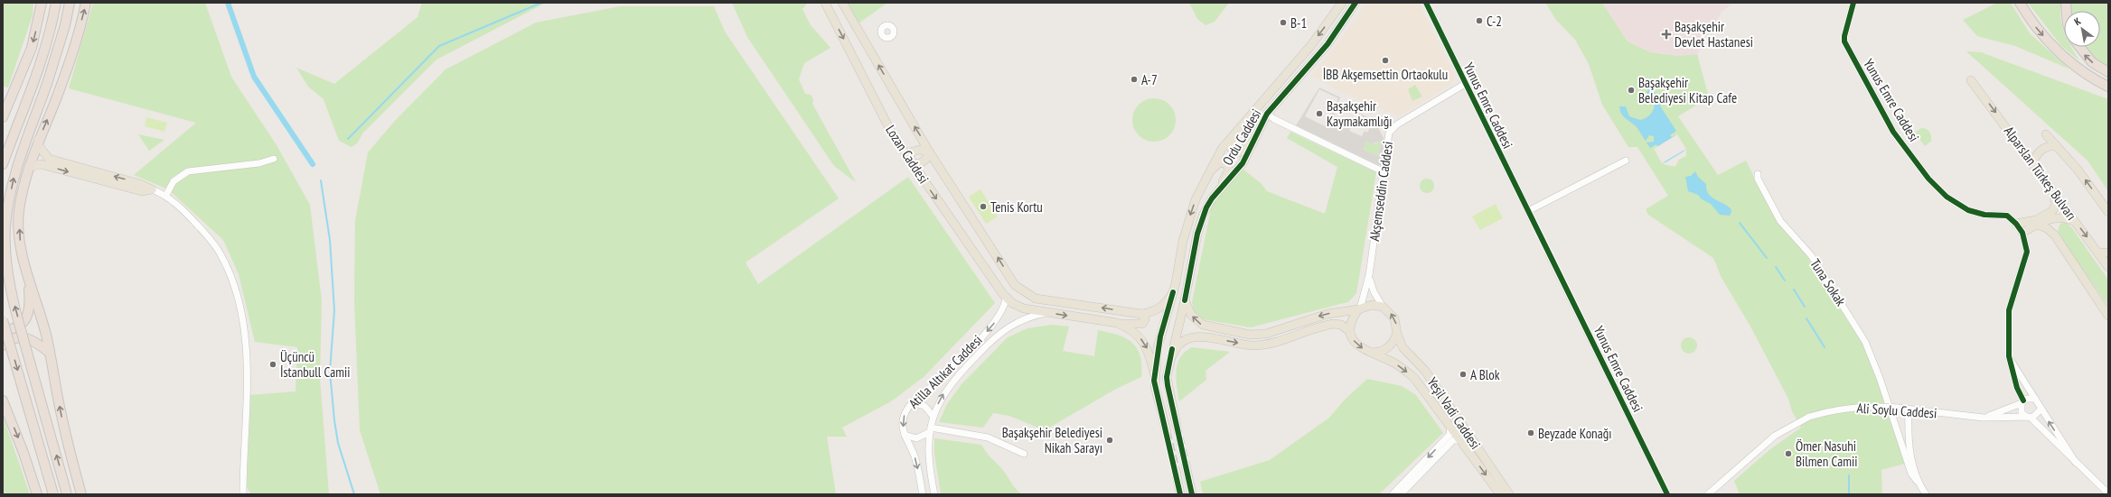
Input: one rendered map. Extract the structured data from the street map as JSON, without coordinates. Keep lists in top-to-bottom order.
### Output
{
  "streets": {
    "main road": [
      "Ordu Caddesi",
      "Lozan Caddesi",
      "Alparslan Türkeş Bulvarı",
      "Atilla Altıkat Caddesi",
      "Yeşil Vadi Caddesi"
    ],
    "street": [
      "Yunus Emre Caddesi",
      "Akşemseddin Caddesi",
      "Tuna Sokak",
      "Ali Soylu Caddesi"
    ]
  },
  "crossings": [
    ["Yunus Emre Caddesi", "Akşemseddin Caddesi"],
    ["Yunus Emre Caddesi", "Ali Soylu Caddesi"],
    ["Ordu Caddesi", "Atilla Altıkat Caddesi"],
    ["Lozan Caddesi", "Atilla Altıkat Caddesi"],
    ["Akşemseddin Caddesi", "Yeşil Vadi Caddesi"]
  ],
  "places": {
    "other": [
      "C-2",
      "B-1",
      "İBB Akşemsettin Ortaokulu",
      "A-7",
      "Başakşehir Belediyesi Kitap Cafe",
      "Başakşehir Kaymakamlığı",
      "Tenis Kortu",
      "Üçüncü İstanbull Camii",
      "A Blok",
      "Beyzade Konağı",
      "Başakşehir Belediyesi Nikah Sarayı",
      "Ömer Nasuhi Bilmen Camii"
    ],
    "health": ["Başakşehir Devlet Hastanesi"]
  },
  "north": "top left"
}
